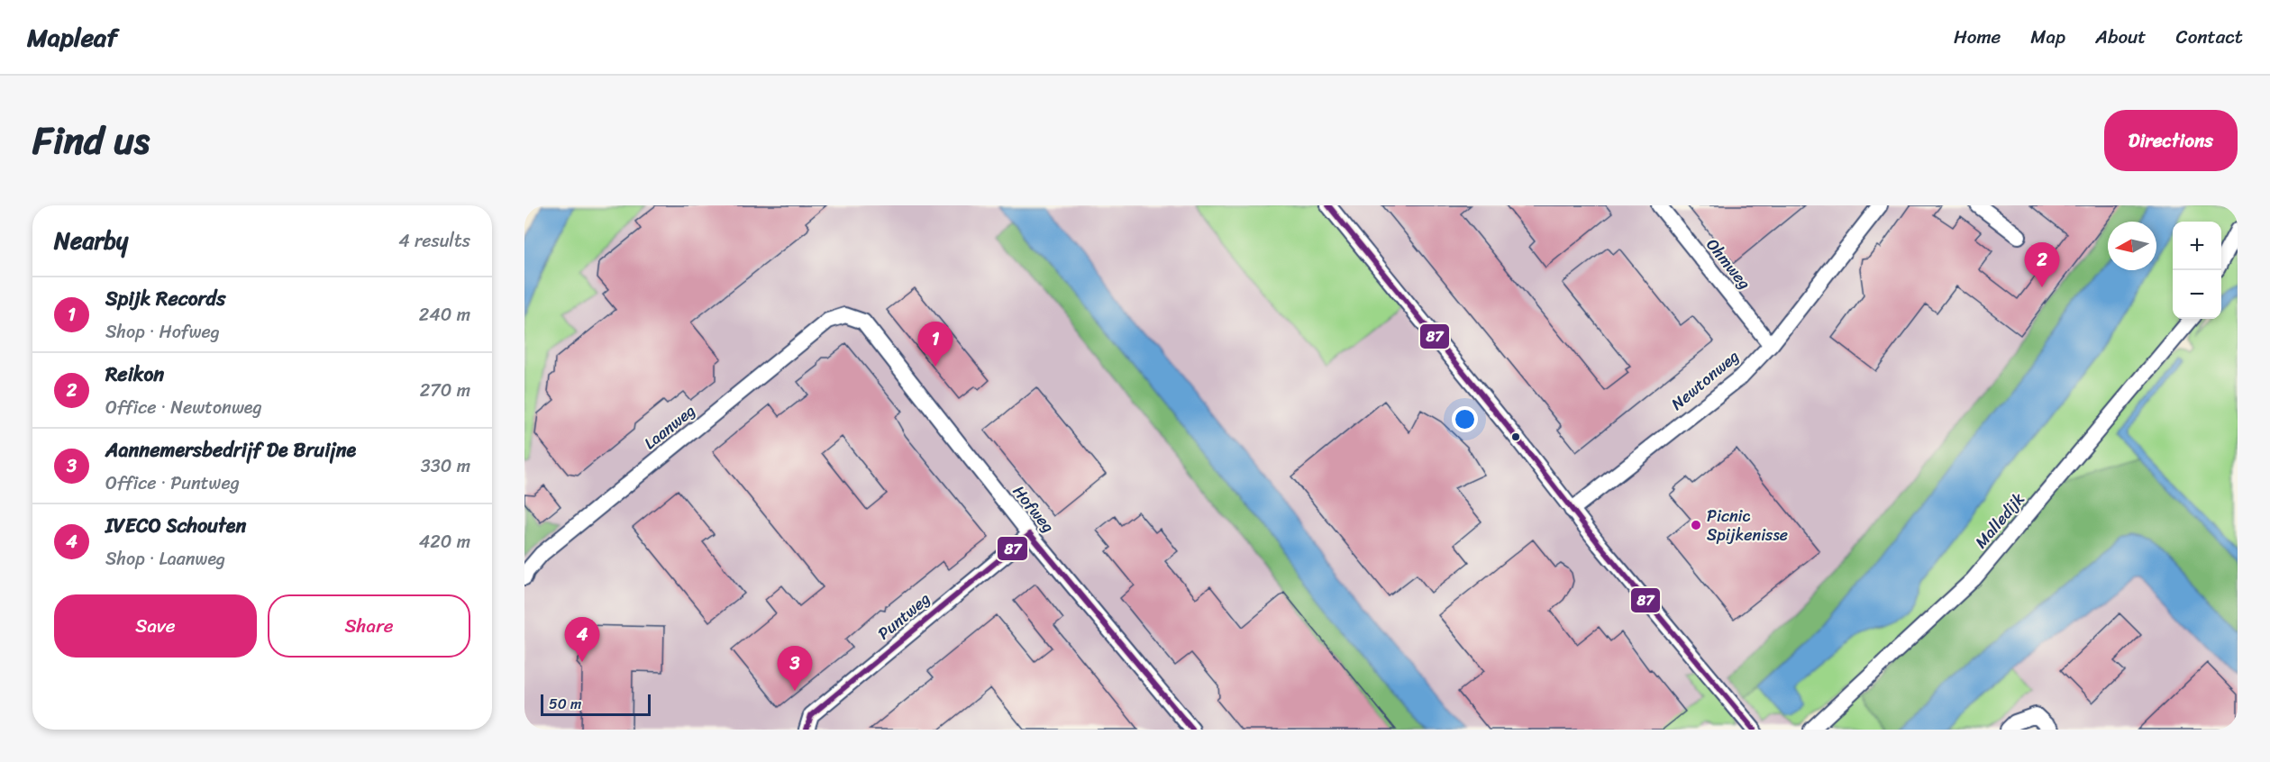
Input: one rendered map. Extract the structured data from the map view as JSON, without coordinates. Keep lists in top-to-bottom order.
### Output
{
  "streets": {
    "street": [
      "Ohmweg",
      "Newtonweg",
      "Laanweg",
      "Hofweg",
      "Malledijk",
      "Puntweg"
    ]
  },
  "crossings": [
    ["Ohmweg", "Newtonweg"],
    ["Laanweg", "Hofweg"],
    ["Hofweg", "Puntweg"]
  ],
  "places": ["Picnic Spijkenisse"],
  "lines": ["transit line 87"],
  "scale_bar": "50 m",
  "north": "left",
  "page": {
    "header": "Mapleaf",
    "nav": [
      "Home",
      "Map",
      "About",
      "Contact"
    ],
    "title": "Find us",
    "buttons": [
      "Directions",
      ["Save", "Share"]
    ],
    "heading": ["Nearby", "4 results"],
    "map_buttons": ["+", "−"],
    "pins": [
      "2",
      "1",
      "4",
      "3"
    ],
    "list": [
      {
        "mark": "1",
        "name": "Spijk Records",
        "note": "Shop · Hofweg",
        "value": "240 m"
      },
      {
        "mark": "2",
        "name": "Reikon",
        "note": "Office · Newtonweg",
        "value": "270 m"
      },
      {
        "mark": "3",
        "name": "Aannemersbedrijf De Bruijne",
        "note": "Office · Puntweg",
        "value": "330 m"
      },
      {
        "mark": "4",
        "name": "IVECO Schouten",
        "note": "Shop · Laanweg",
        "value": "420 m"
      }
    ],
    "scale": "50 m"
  }
}
